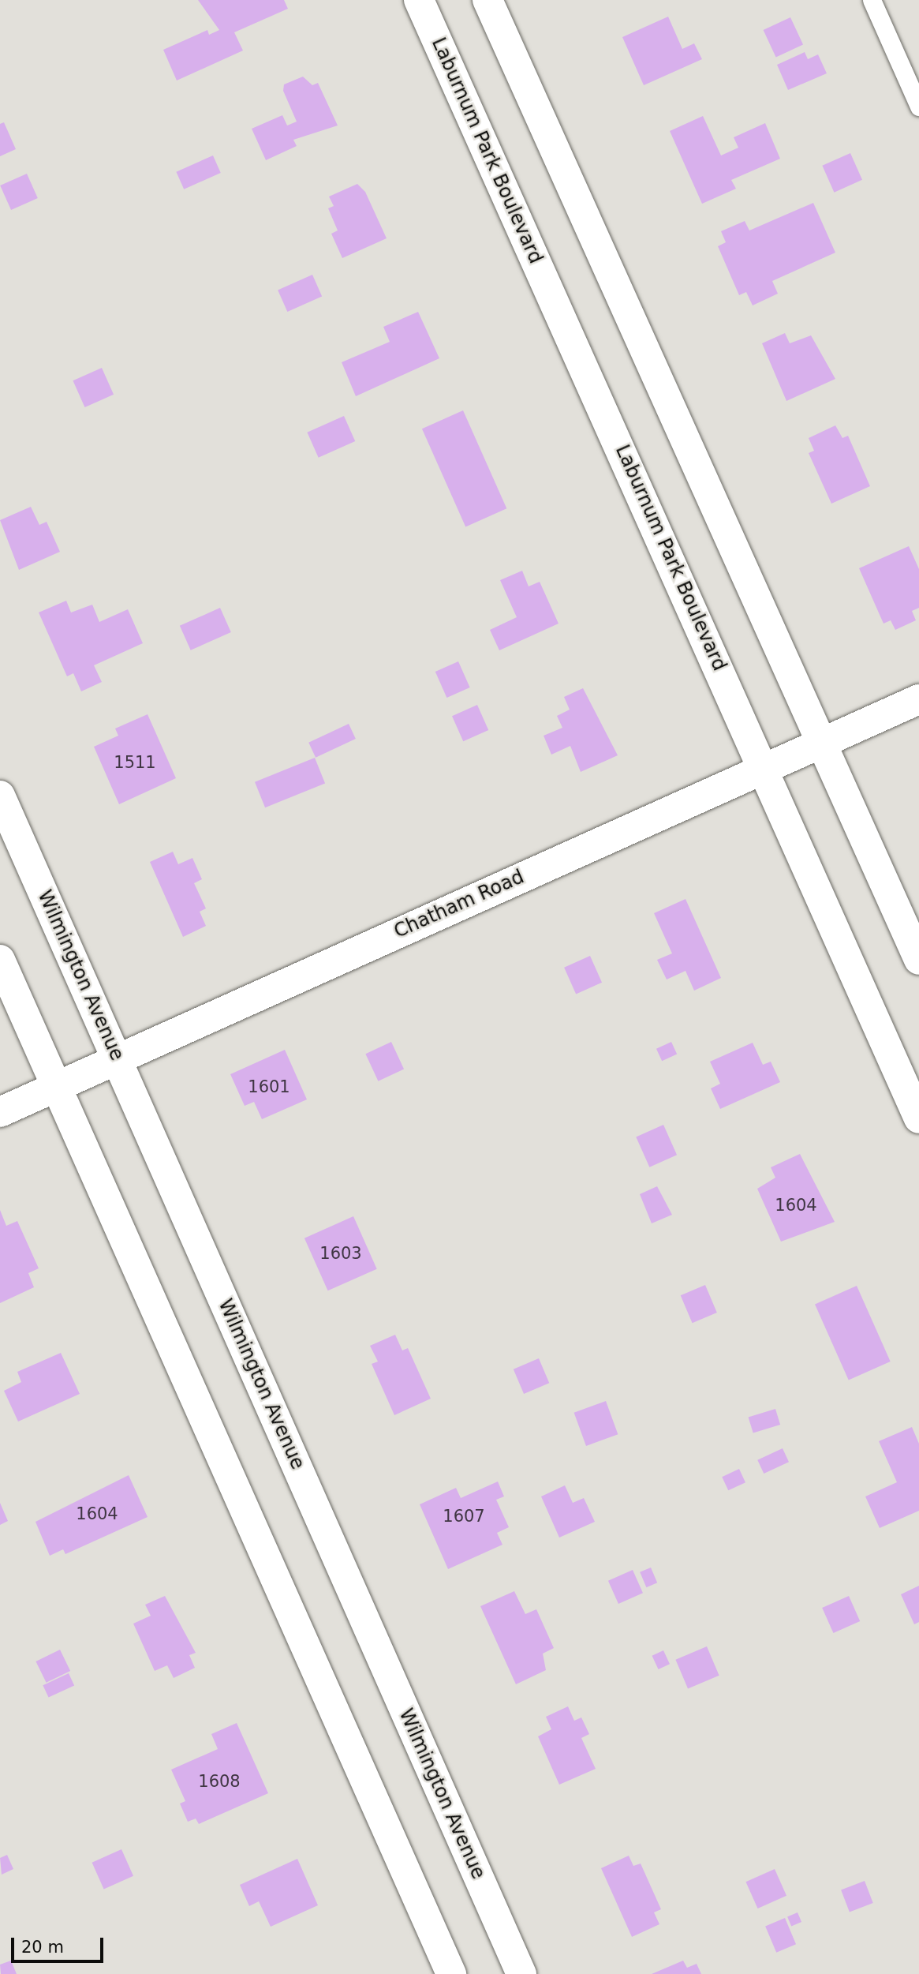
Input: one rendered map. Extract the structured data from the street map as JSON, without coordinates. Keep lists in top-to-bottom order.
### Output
{
  "streets": {
    "street": ["Laburnum Park Boulevard", "Chatham Road", "Wilmington Avenue"]
  },
  "crossings": [
    ["Laburnum Park Boulevard", "Chatham Road"],
    ["Chatham Road", "Wilmington Avenue"]
  ],
  "house_numbers": [
    "1511",
    "1601",
    "1604",
    "1603",
    "1604",
    "1607",
    "1608"
  ],
  "scale_bar": "20 m"
}
